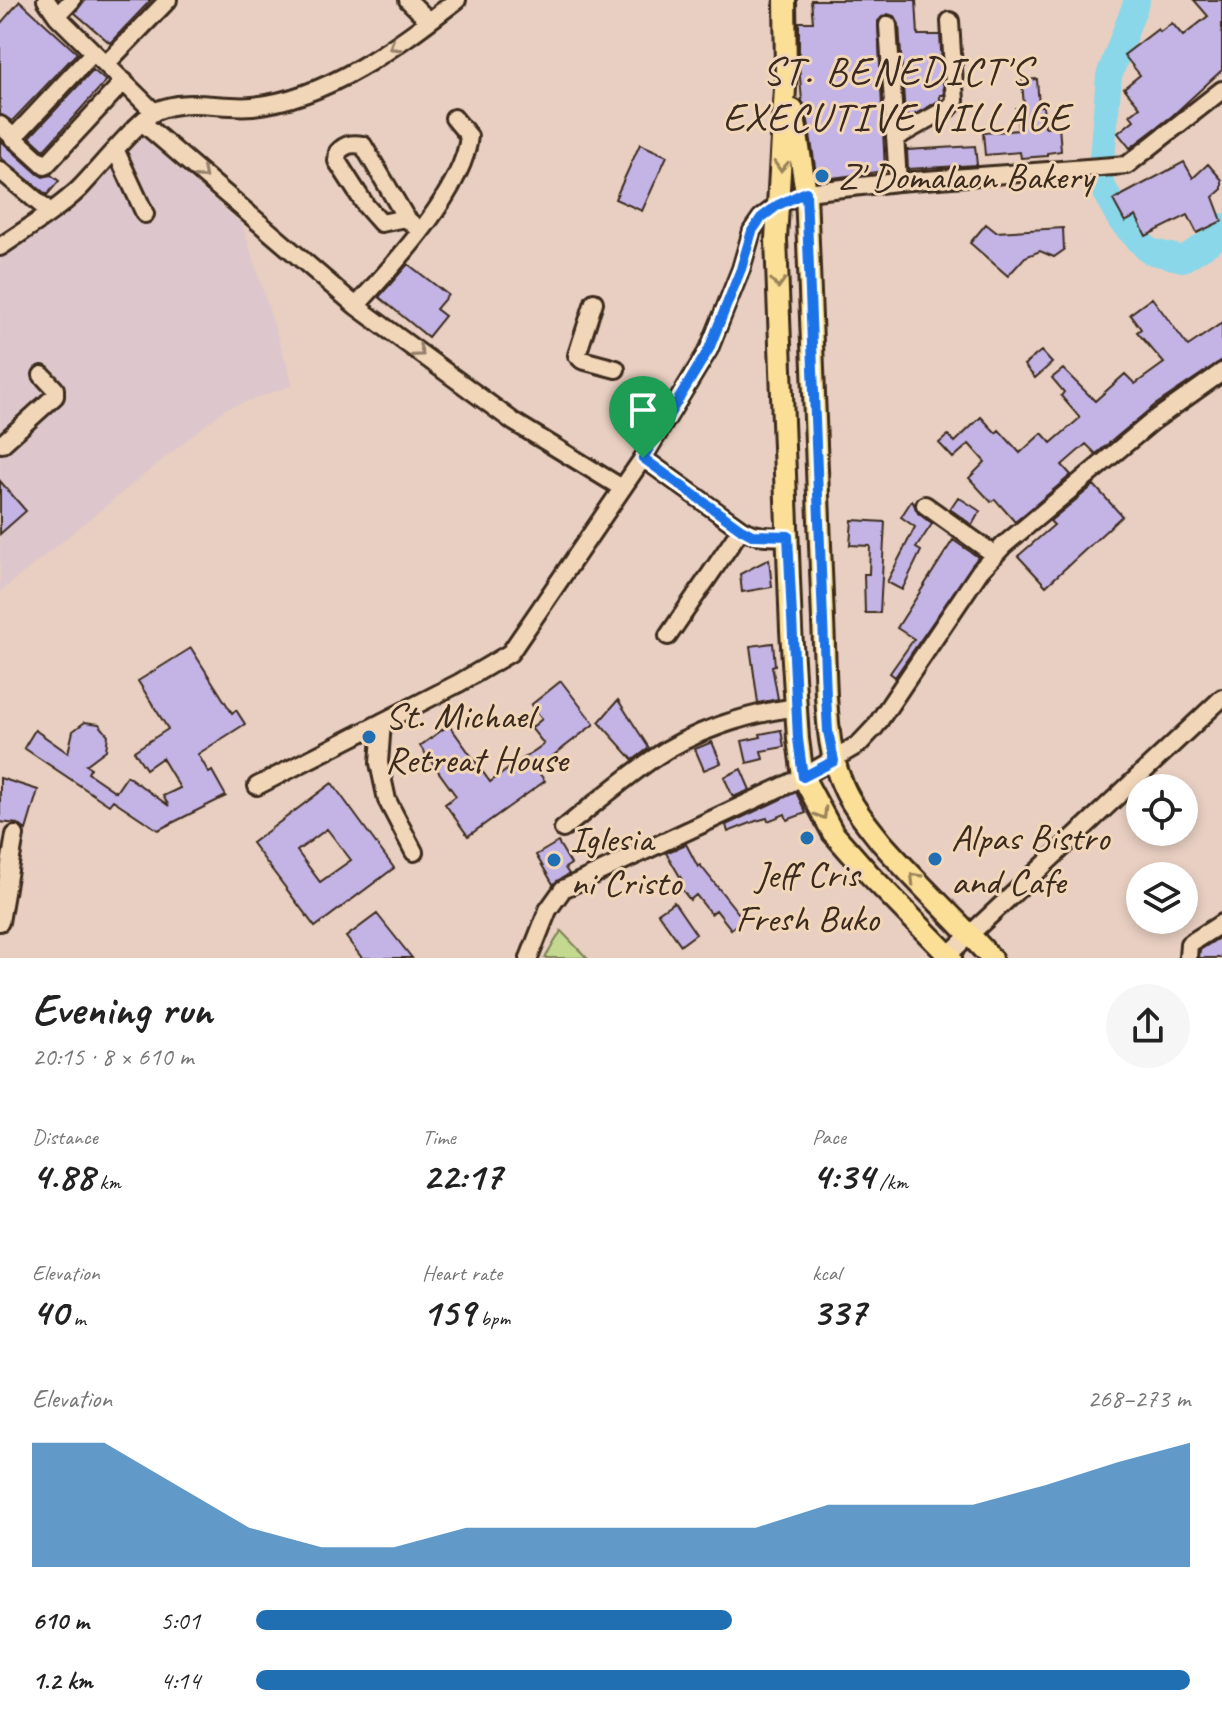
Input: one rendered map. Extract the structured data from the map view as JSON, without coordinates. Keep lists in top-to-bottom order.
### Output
{
  "districts": ["ST. BENEDICT'S EXECUTIVE VILLAGE"],
  "places": [
    "Z' Domalaon Bakery",
    "St. Michael Retreat House",
    "Jeff Cris Fresh Buko",
    "Alpas Bistro and Cafe",
    "Iglesia ni Cristo"
  ],
  "page": {
    "heading": ["Evening run", "20:15 · 8 × 610 m"],
    "stats": [
      ["Distance", "4.88 km"],
      ["Time", "22:17"],
      ["Pace", "4:34 /km"],
      ["Elevation", "40 m"],
      ["Heart rate", "159 bpm"],
      ["kcal", "337"]
    ],
    "chart": ["Elevation", "268–273 m"],
    "list": [
      {
        "name": "610 m",
        "note": "5:01"
      },
      {
        "name": "1.2 km",
        "note": "4:14"
      }
    ]
  }
}
